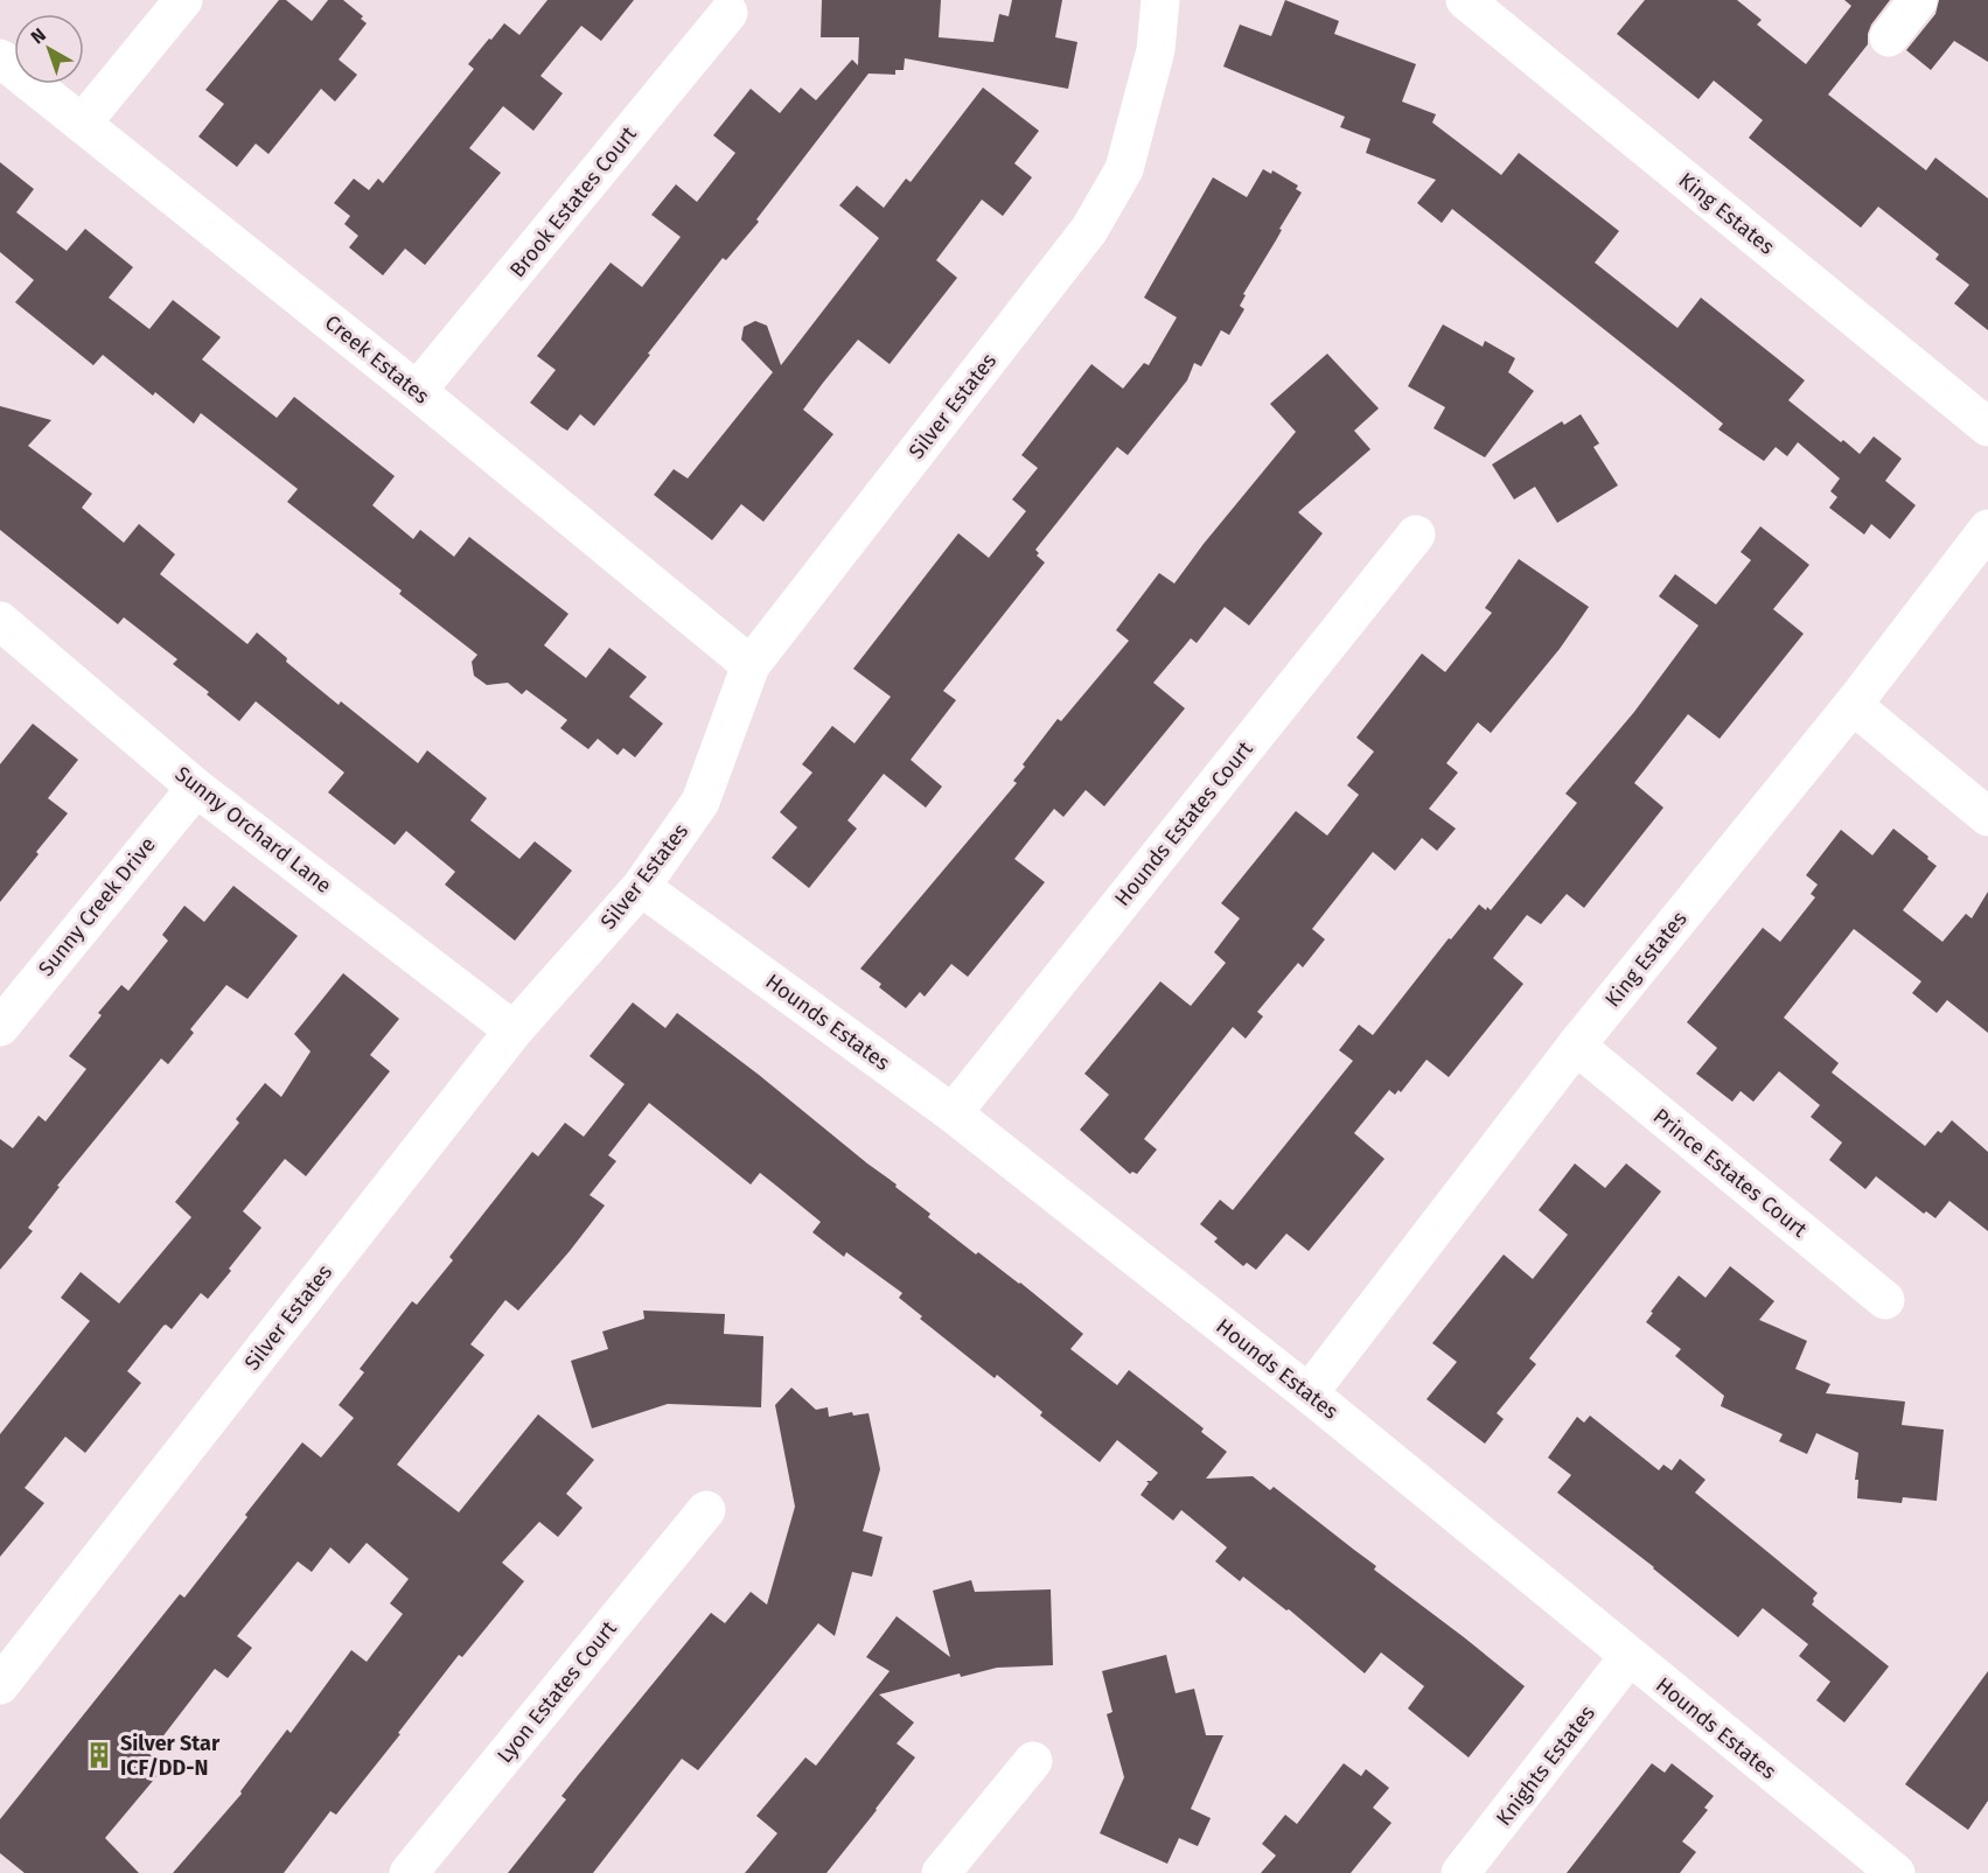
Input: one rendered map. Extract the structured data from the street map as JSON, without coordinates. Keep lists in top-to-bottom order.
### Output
{
  "streets": {
    "street": [
      "Brook Estates Court",
      "King Estates",
      "Creek Estates",
      "Silver Estates",
      "Hounds Estates Court",
      "Sunny Orchard Lane",
      "Sunny Creek Drive",
      "Hounds Estates",
      "Prince Estates Court",
      "Lyon Estates Court",
      "Knights Estates"
    ]
  },
  "crossings": [
    ["Brook Estates Court", "Creek Estates"],
    ["King Estates", "Hounds Estates"],
    ["King Estates", "Prince Estates Court"],
    ["Creek Estates", "Silver Estates"],
    ["Silver Estates", "Sunny Orchard Lane"],
    ["Silver Estates", "Hounds Estates"],
    ["Hounds Estates Court", "Hounds Estates"],
    ["Sunny Orchard Lane", "Sunny Creek Drive"],
    ["Hounds Estates", "Knights Estates"]
  ],
  "places": {
    "building": ["Silver Star ICF/DD-N"]
  },
  "north": "top left"
}
